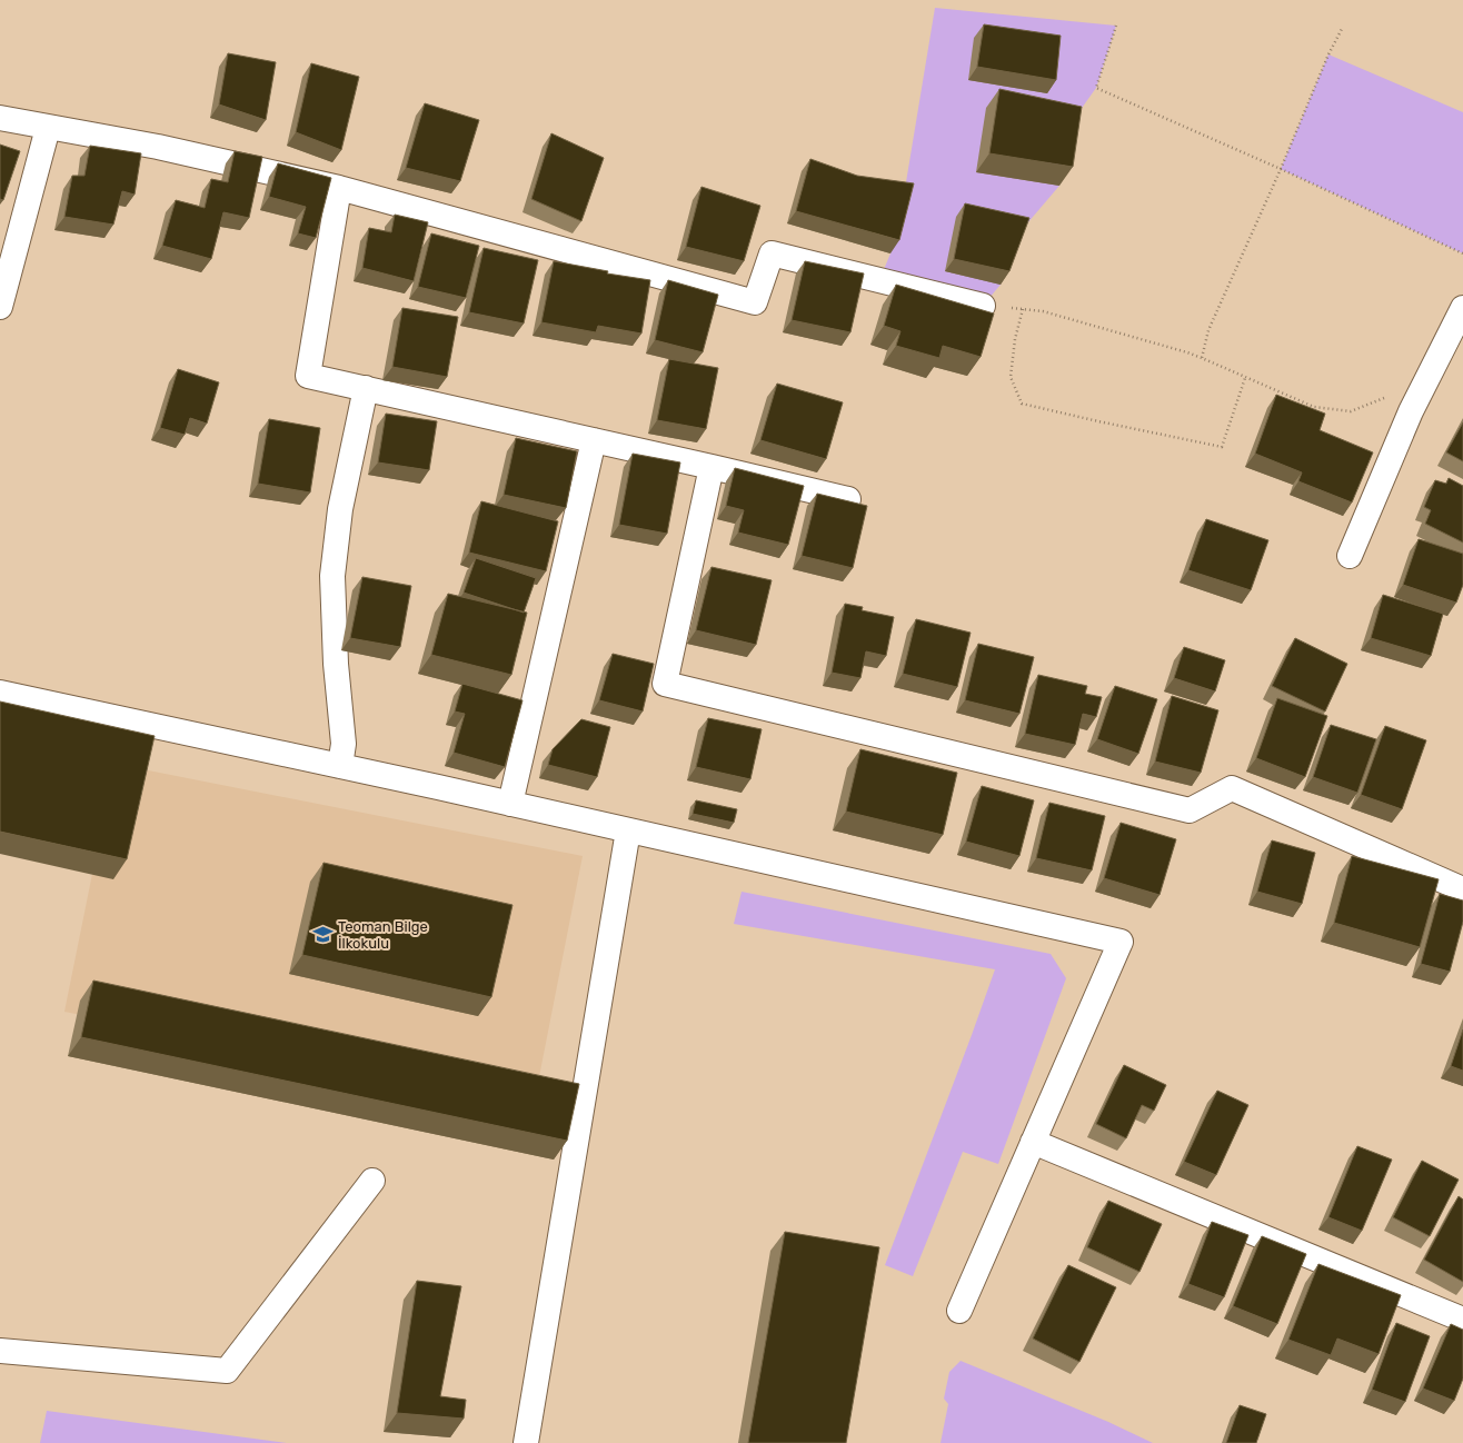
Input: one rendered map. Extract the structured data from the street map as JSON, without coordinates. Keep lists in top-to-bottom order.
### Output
{
  "places": {
    "school or university": ["Teoman Bilge İlkokulu"]
  }
}
